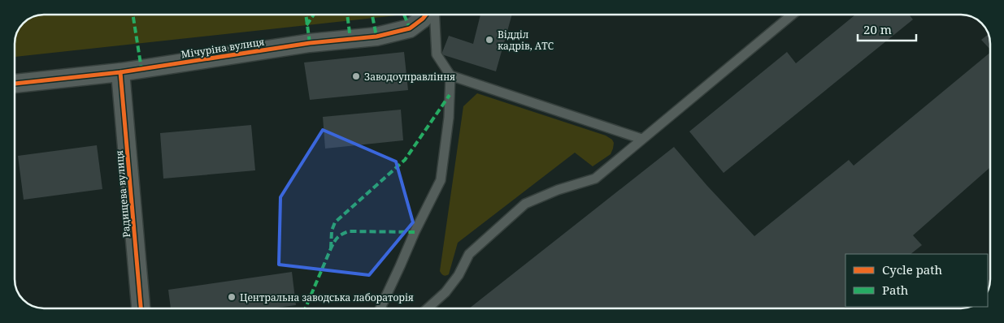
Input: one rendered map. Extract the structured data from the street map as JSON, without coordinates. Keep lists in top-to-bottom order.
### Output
{
  "streets": {
    "street": ["Мічуріна вулиця", "Радищева вулиця"]
  },
  "crossings": [
    ["Мічуріна вулиця", "Радищева вулиця"]
  ],
  "places": ["Відділ кадрів, АТС", "Заводоуправління", "Центральна заводська лабораторія"],
  "legend": ["Cycle path", "Path"],
  "scale_bar": "20 m"
}
